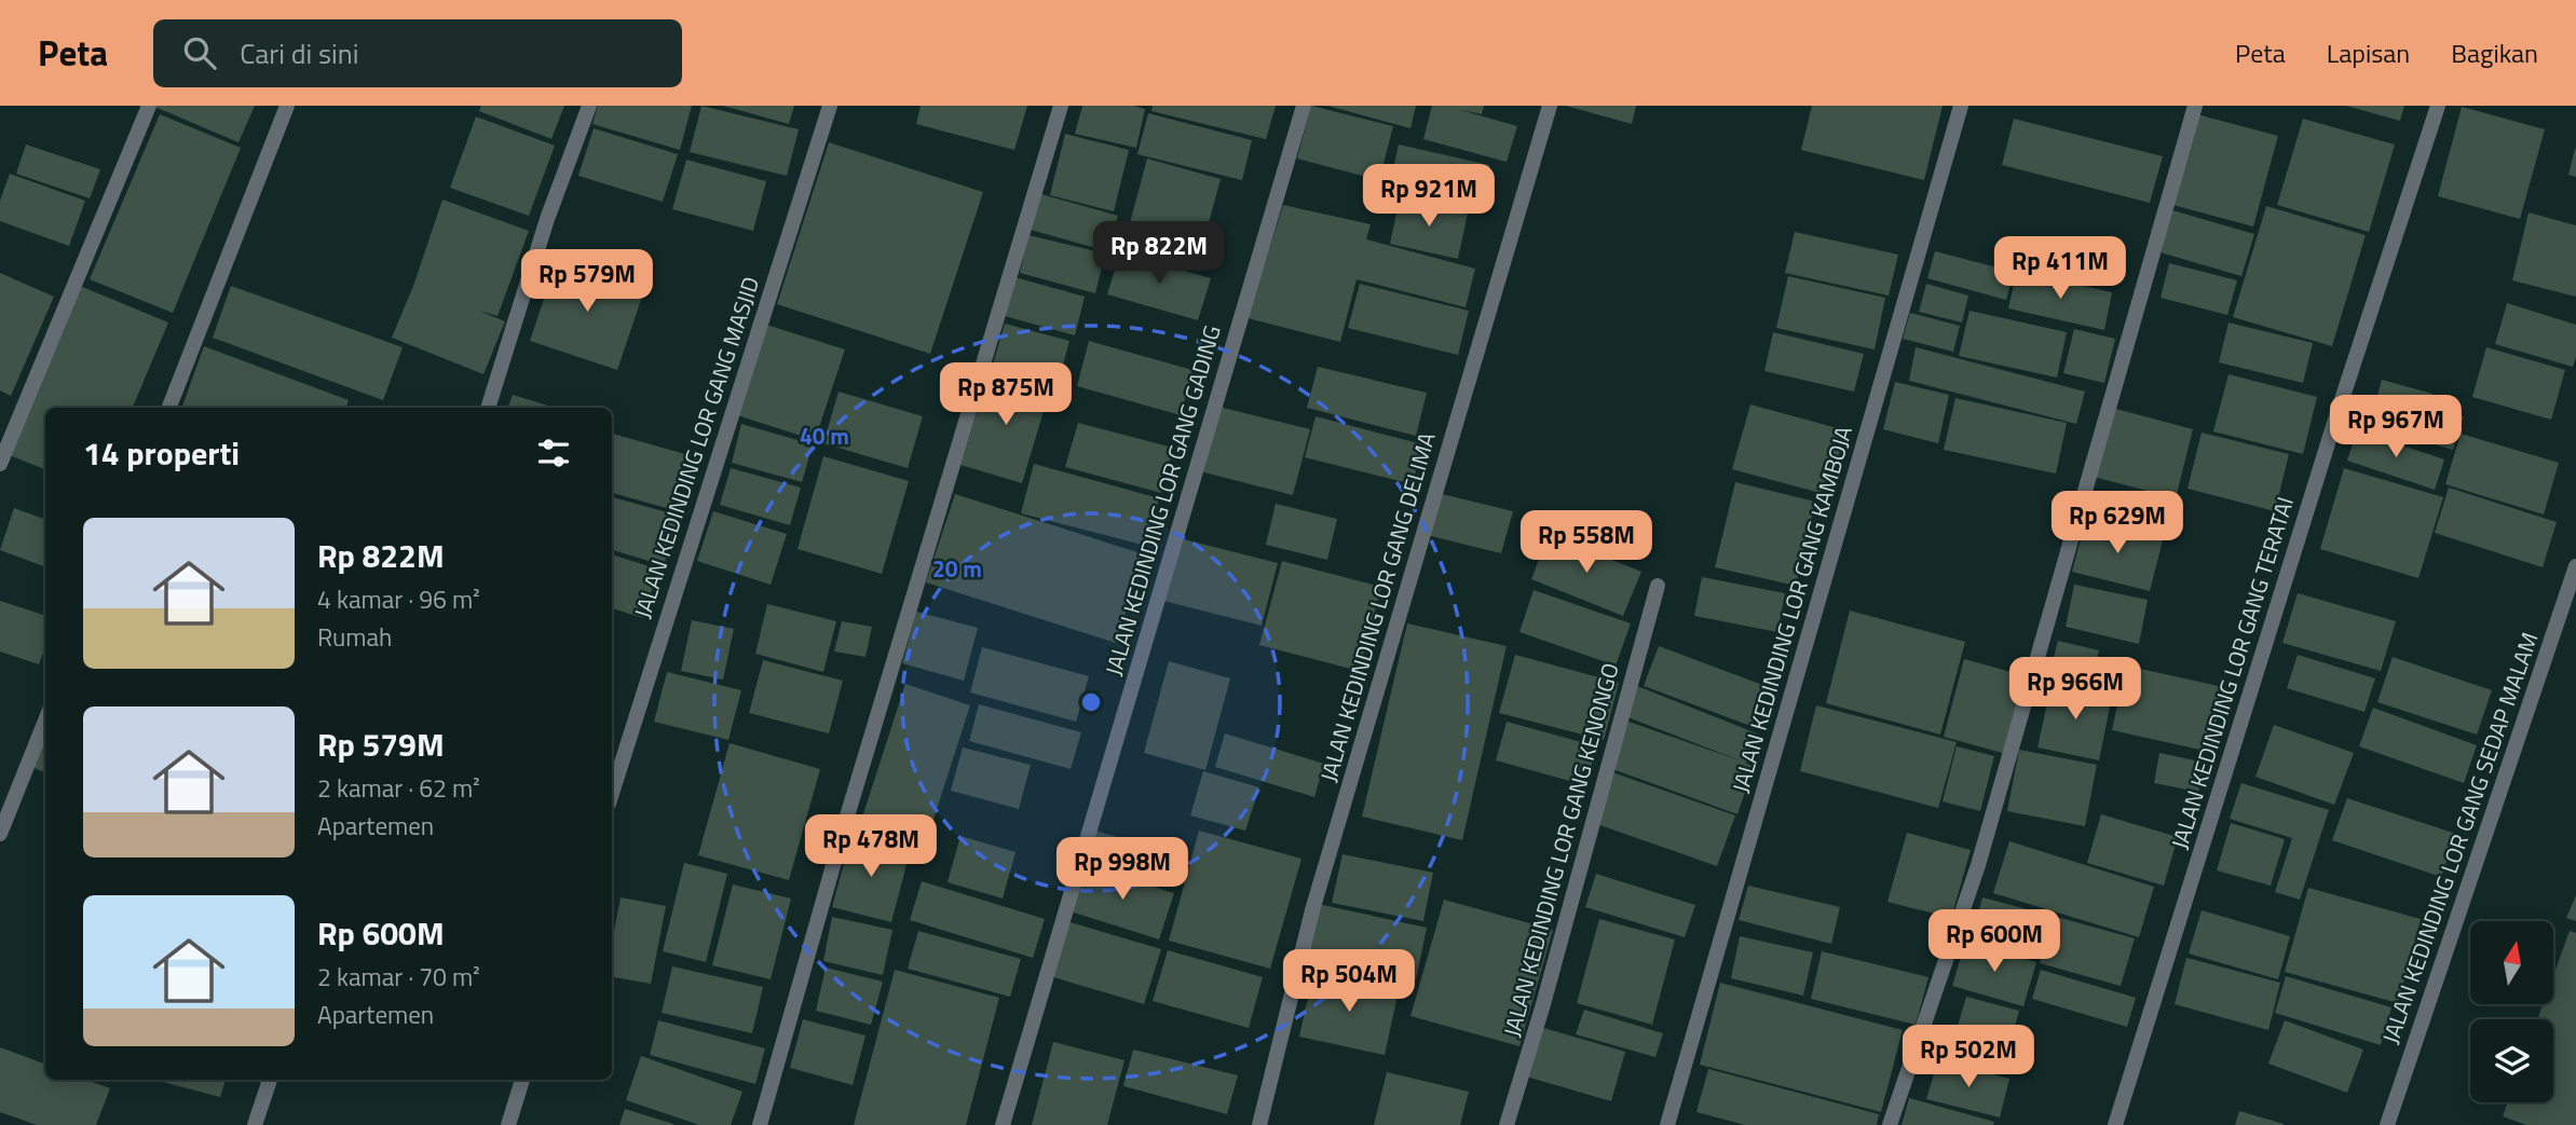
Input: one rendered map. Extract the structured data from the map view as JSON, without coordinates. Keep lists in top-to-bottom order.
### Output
{
  "streets": {
    "street": [
      "JALAN KEDINDING LOR GANG MASJID",
      "JALAN KEDINDING LOR GANG GADING",
      "JALAN KEDINDING LOR GANG DELIMA",
      "JALAN KEDINDING LOR GANG KAMBOJA",
      "JALAN KEDINDING LOR GANG TERATAI",
      "JALAN KEDINDING LOR GANG SEDAP MALAM",
      "JALAN KEDINDING LOR GANG KENONGO"
    ]
  },
  "north": "top",
  "page": {
    "header": "Peta",
    "search": "Cari di sini",
    "nav": ["Peta", "Lapisan", "Bagikan"],
    "price": [
      "Rp 921M",
      "Rp 822M",
      "Rp 411M",
      "Rp 579M",
      "Rp 875M",
      "Rp 967M",
      "Rp 629M",
      "Rp 558M",
      "Rp 966M",
      "Rp 478M",
      "Rp 998M",
      "Rp 600M",
      "Rp 504M",
      "Rp 502M"
    ],
    "heading": "14 properti",
    "list": [
      {
        "name": "Rp 822M",
        "note": "4 kamar · 96 m² · Rumah"
      },
      {
        "name": "Rp 579M",
        "note": "2 kamar · 62 m² · Apartemen"
      },
      {
        "name": "Rp 600M",
        "note": "2 kamar · 70 m² · Apartemen"
      }
    ]
  },
  "rings": ["40 m", "20 m"]
}
